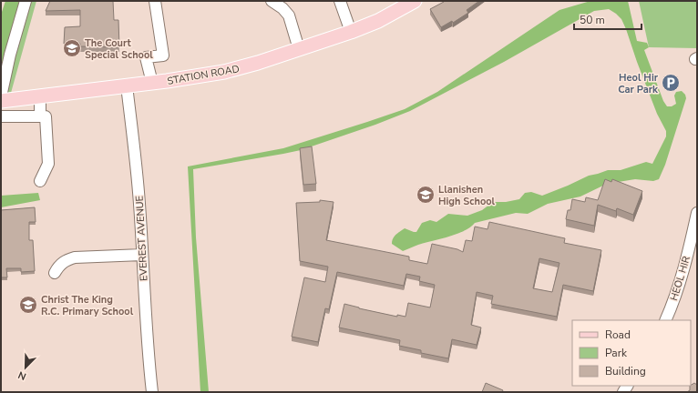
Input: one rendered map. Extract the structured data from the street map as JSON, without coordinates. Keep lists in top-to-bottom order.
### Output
{
  "streets": {
    "main road": ["STATION ROAD"],
    "street": ["EVEREST AVENUE", "HEOL HIR"]
  },
  "crossings": [
    ["STATION ROAD", "EVEREST AVENUE"]
  ],
  "places": {
    "school or university": ["The Court Special School", "Llanishen High School", "Christ The King R.C. Primary School"],
    "parking": ["Heol Hir Car Park"]
  },
  "legend": ["Road", "Park", "Building"],
  "scale_bar": "50 m",
  "north": "bottom left"
}
